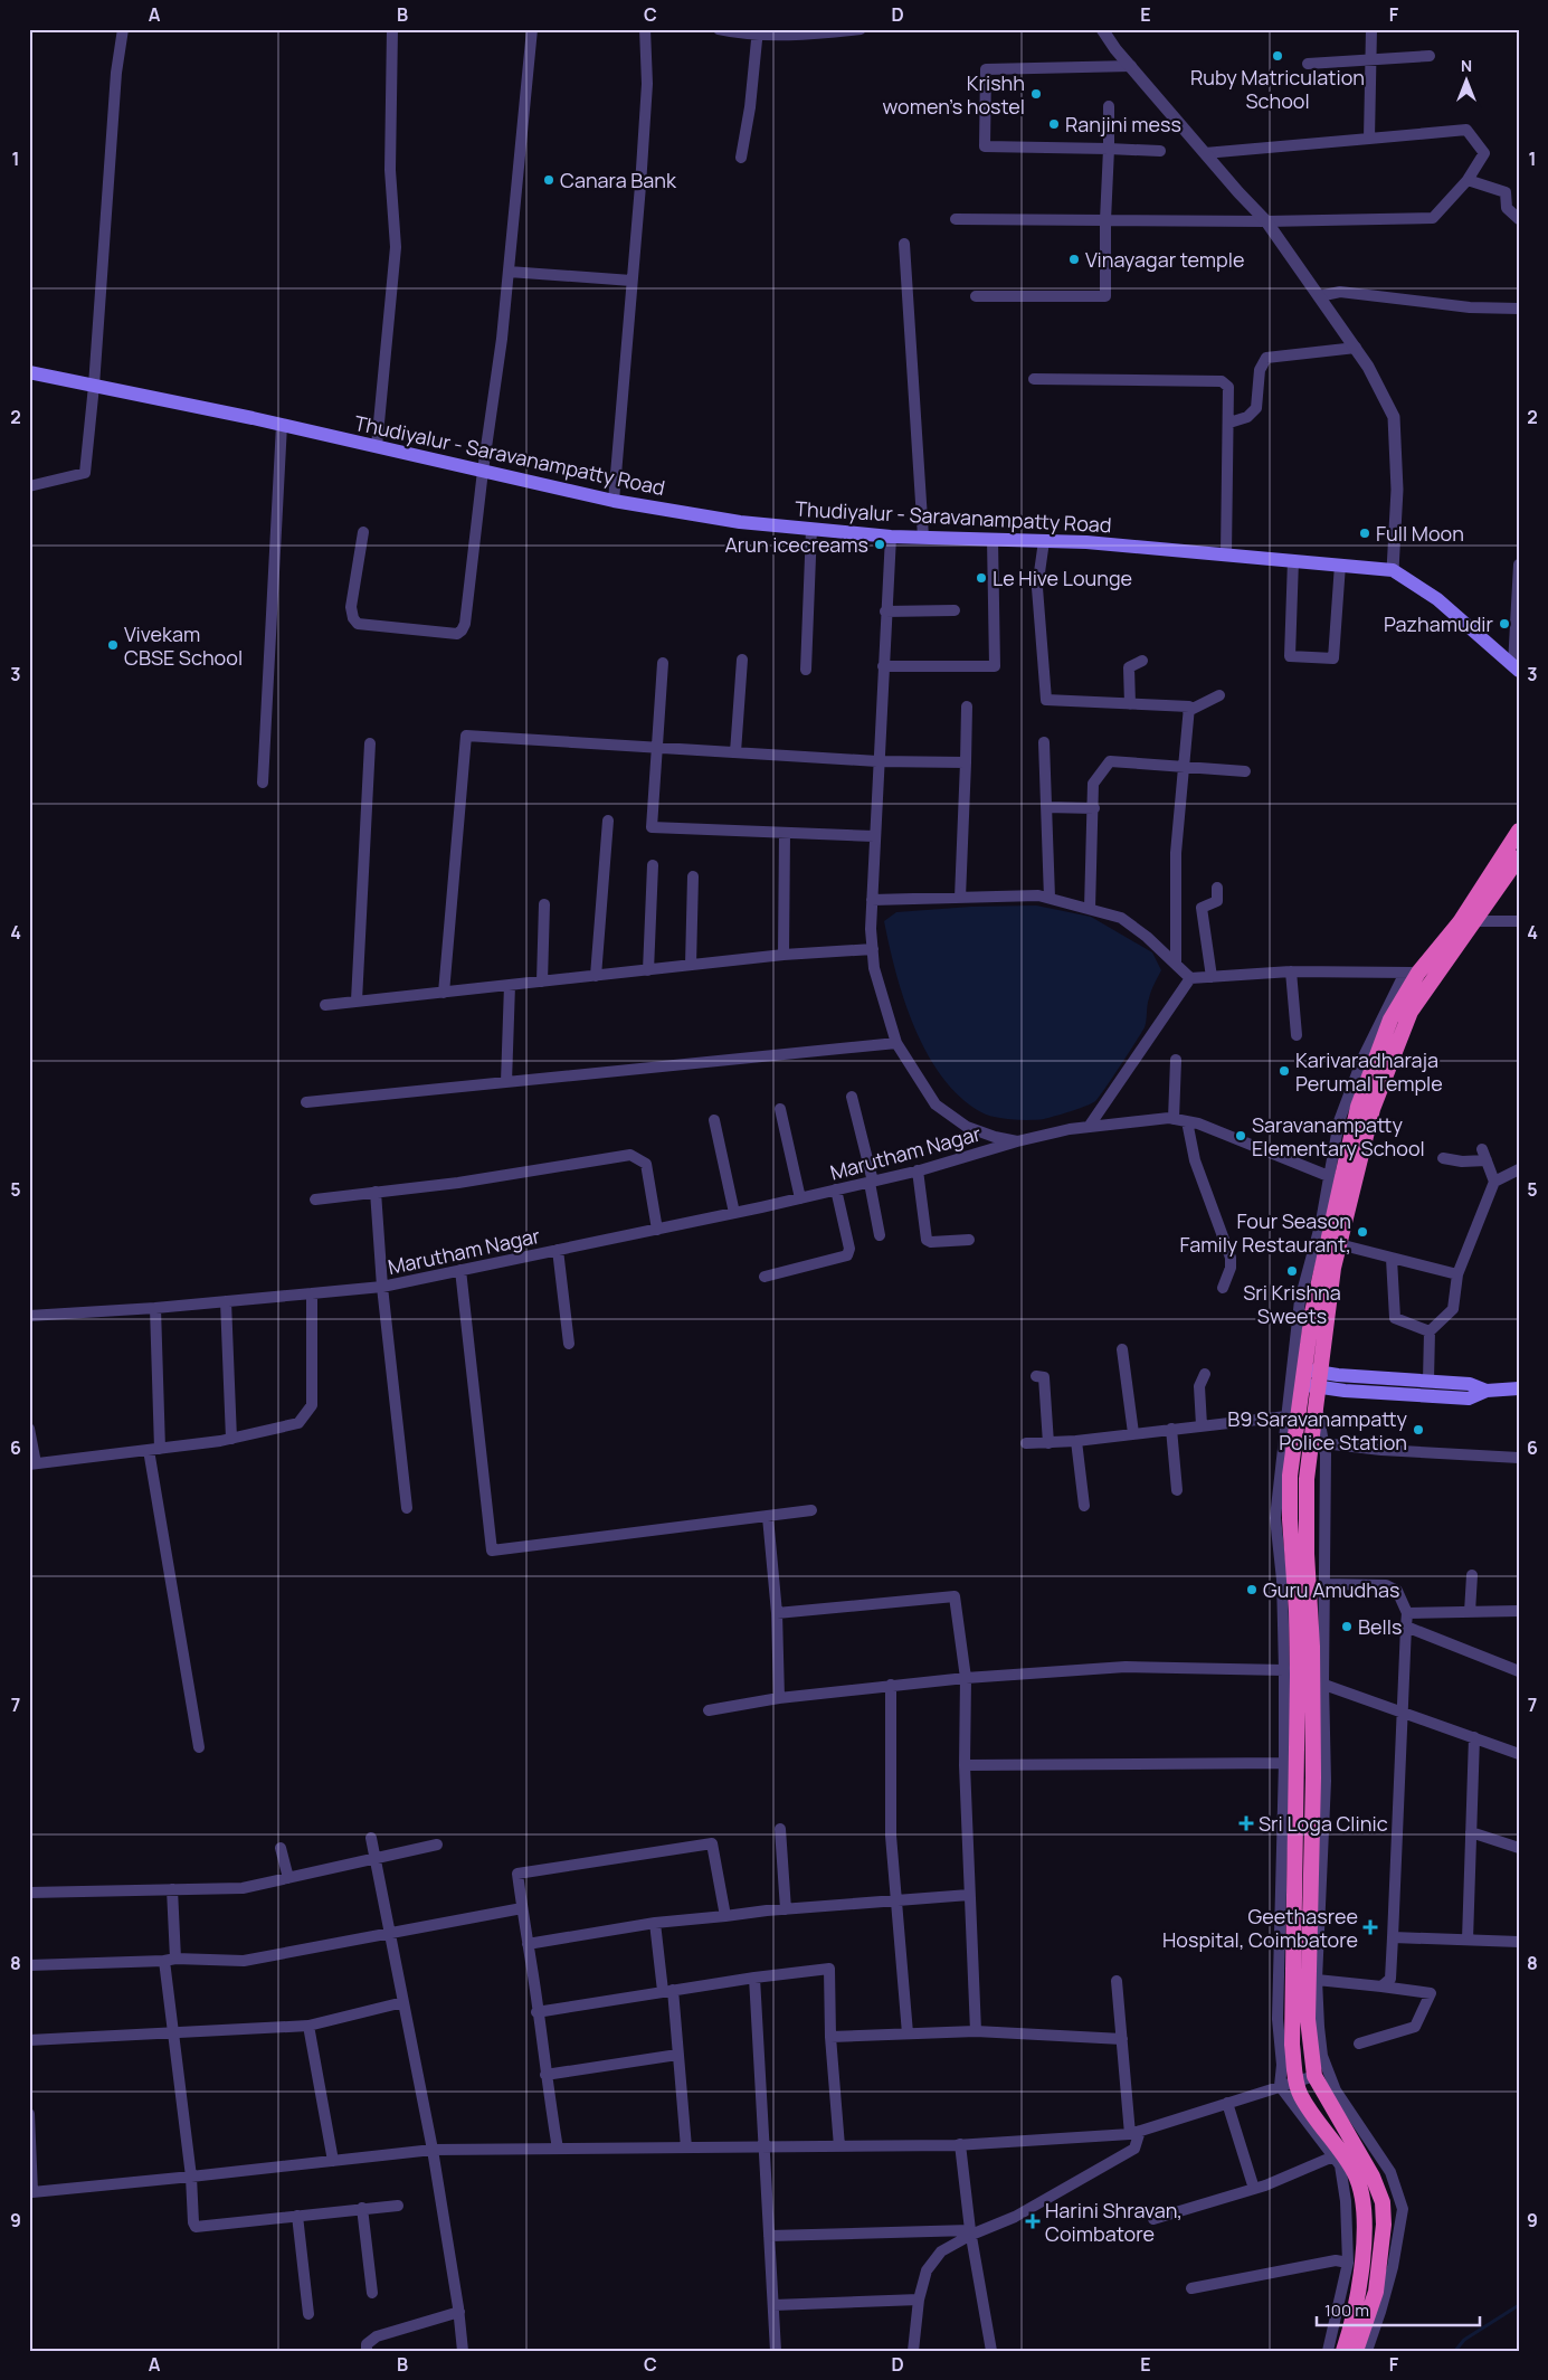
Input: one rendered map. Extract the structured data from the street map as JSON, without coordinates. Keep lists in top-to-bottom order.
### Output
{
  "streets": {
    "main road": ["Thudiyalur - Saravanampatty Road"],
    "street": ["Marutham Nagar"]
  },
  "places": {
    "other": [
      "Ruby Matriculation School",
      "Krishh women's hostel",
      "Ranjini mess",
      "Canara Bank",
      "Vinayagar temple",
      "Full Moon",
      "Arun icecreams",
      "Le Hive Lounge",
      "Pazhamudir",
      "Vivekam CBSE School",
      "Karivaradharaja Perumal Temple",
      "Saravanampatty Elementary School",
      "Four Season Family Restaurant,",
      "Sri Krishna Sweets",
      "B9 Saravanampatty Police Station",
      "Guru Amudhas",
      "Bells"
    ],
    "health": ["Sri Loga Clinic", "Geethasree Hospital, Coimbatore", "Harini Shravan, Coimbatore"]
  },
  "scale_bar": "100 m",
  "north": "top",
  "grid": {
    "columns": [
      "A",
      "B",
      "C",
      "D",
      "E",
      "F"
    ],
    "rows": [
      "1",
      "2",
      "3",
      "4",
      "5",
      "6",
      "7",
      "8",
      "9"
    ]
  }
}
